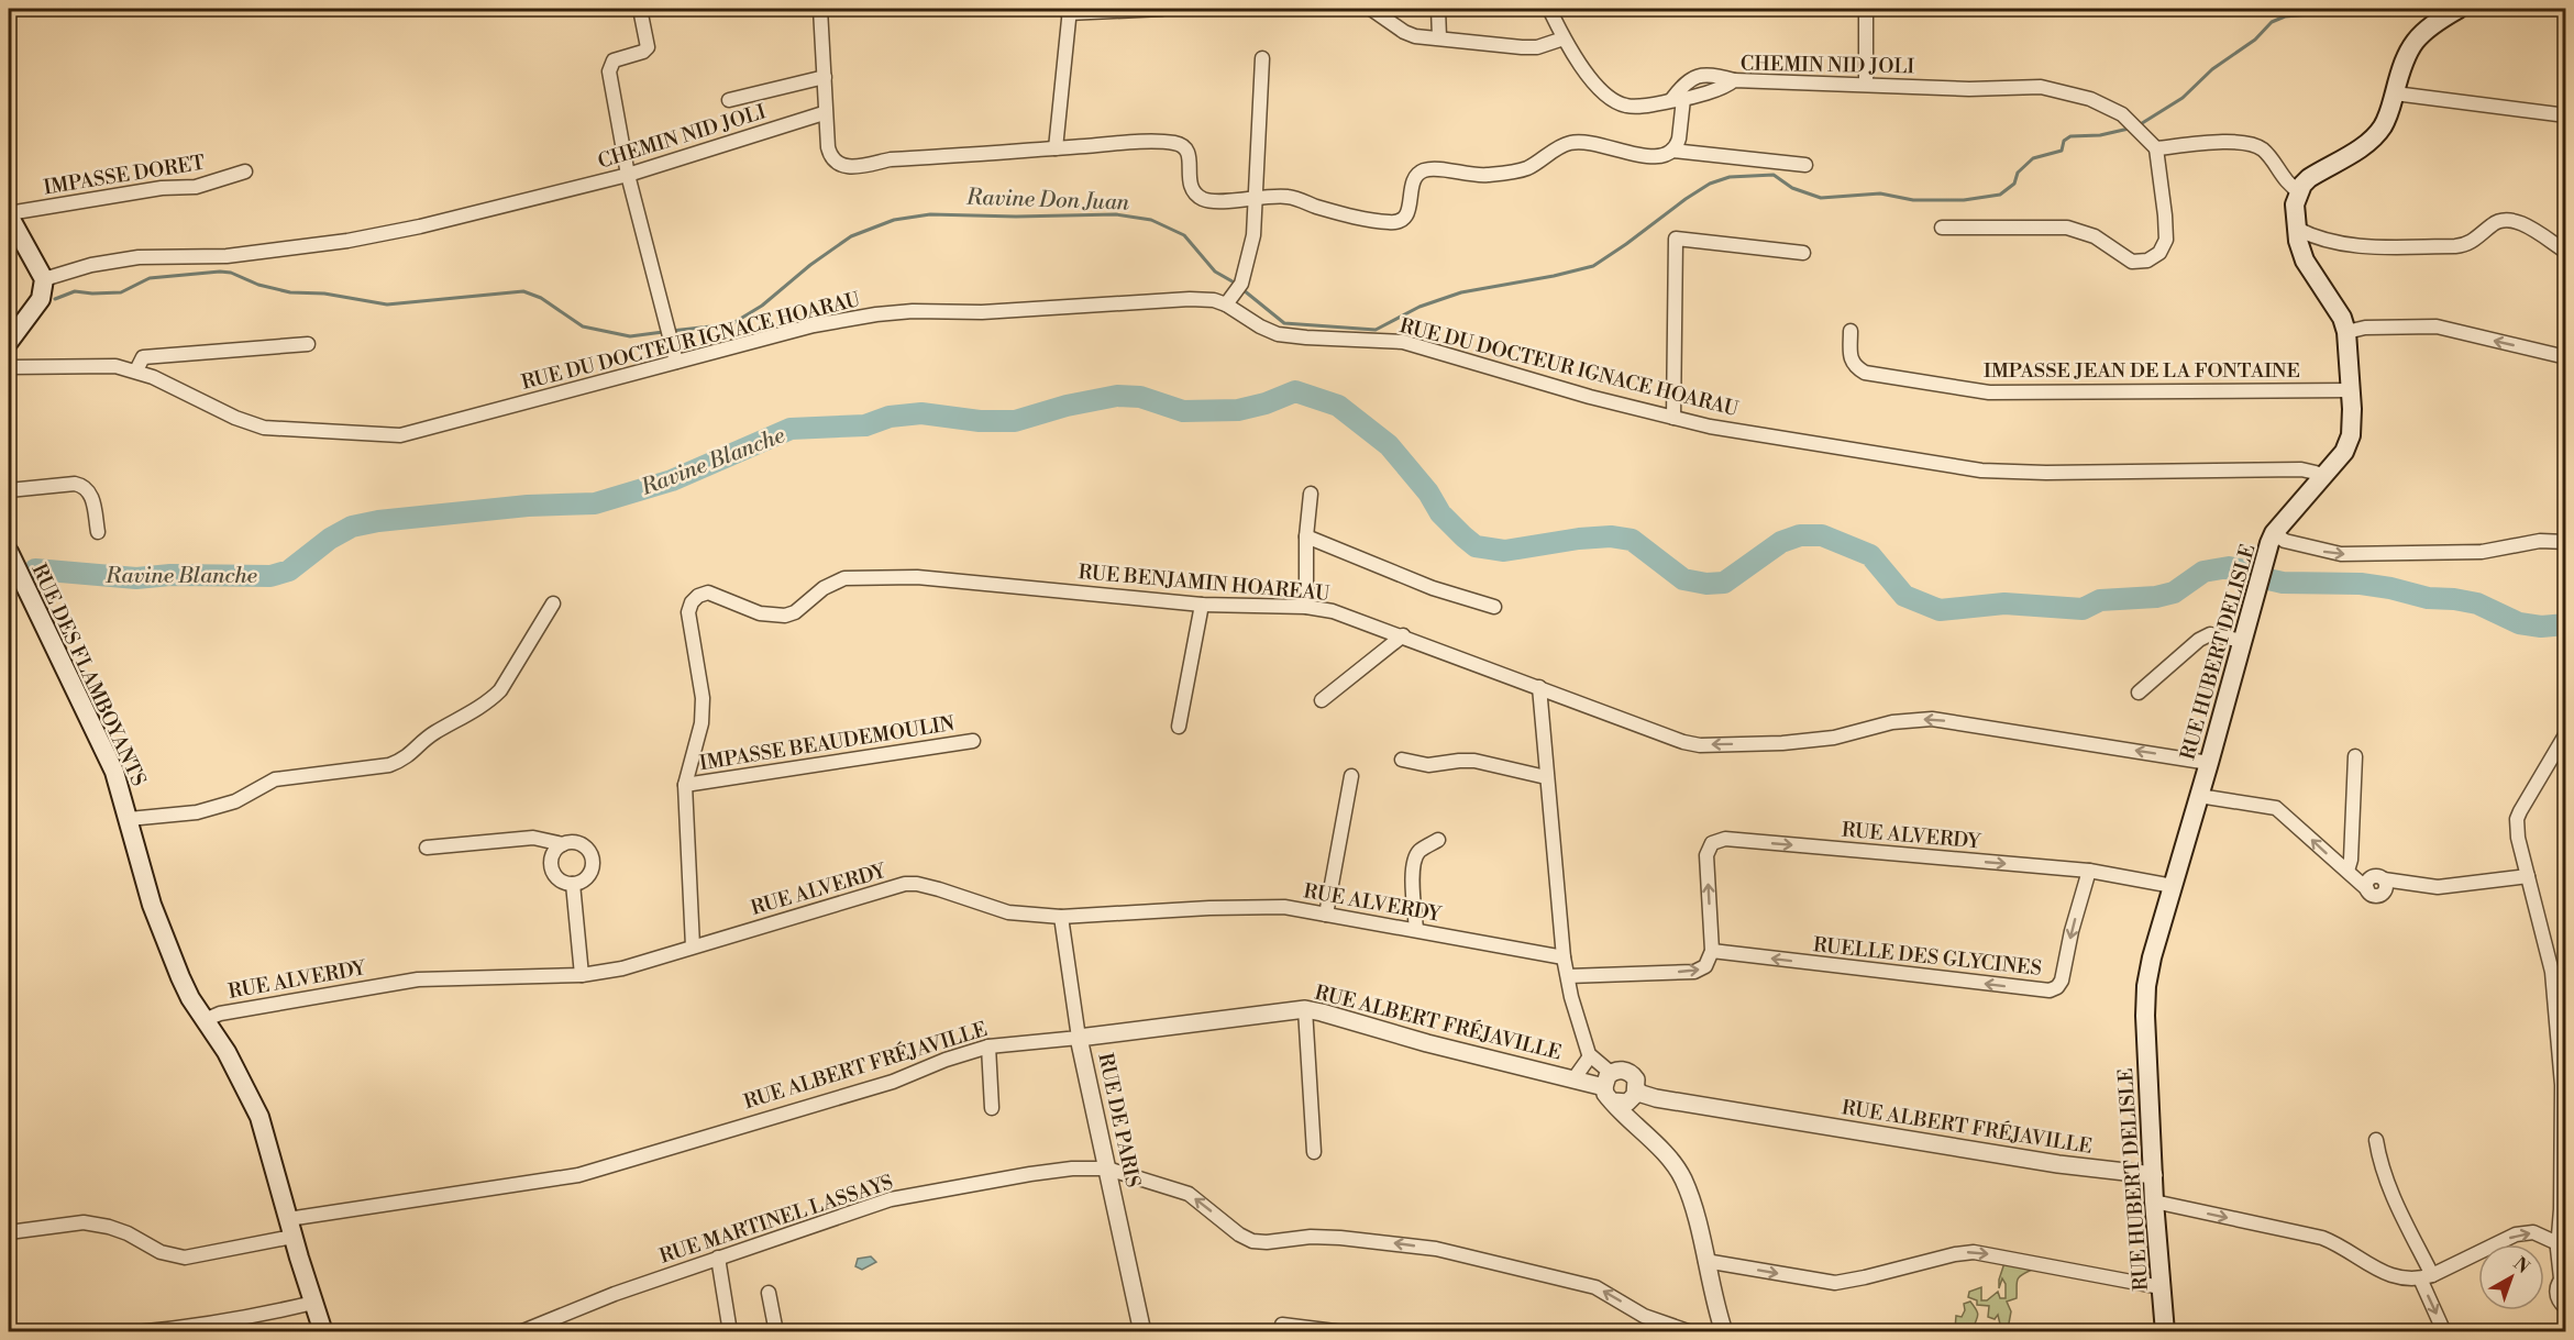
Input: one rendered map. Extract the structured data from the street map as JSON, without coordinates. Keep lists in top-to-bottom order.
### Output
{
  "streets": {
    "main road": ["RUE HUBERT DELISLE", "RUE DES FLAMBOYANTS"],
    "street": [
      "CHEMIN NID JOLI",
      "IMPASSE DORET",
      "RUE DU DOCTEUR IGNACE HOARAU",
      "IMPASSE JEAN DE LA FONTAINE",
      "RUE BENJAMIN HOAREAU",
      "IMPASSE BEAUDEMOULIN",
      "RUE ALVERDY",
      "RUELLE DES GLYCINES",
      "RUE ALBERT FRÉJAVILLE",
      "RUE DE PARIS",
      "RUE MARTINEL LASSAYS"
    ]
  },
  "crossings": [
    ["RUE DU DOCTEUR IGNACE HOARAU", "RUE HUBERT DELISLE"],
    ["IMPASSE JEAN DE LA FONTAINE", "RUE HUBERT DELISLE"],
    ["RUE BENJAMIN HOAREAU", "RUE HUBERT DELISLE"],
    ["RUE BENJAMIN HOAREAU", "IMPASSE BEAUDEMOULIN"],
    ["RUE BENJAMIN HOAREAU", "RUE ALVERDY"],
    ["RUE HUBERT DELISLE", "RUE ALVERDY"],
    ["RUE HUBERT DELISLE", "RUE ALBERT FRÉJAVILLE"],
    ["RUE DES FLAMBOYANTS", "RUE ALVERDY"],
    ["RUE DES FLAMBOYANTS", "RUE ALBERT FRÉJAVILLE"],
    ["RUE ALVERDY", "RUELLE DES GLYCINES"],
    ["RUE ALVERDY", "RUE DE PARIS"],
    ["RUE ALBERT FRÉJAVILLE", "RUE DE PARIS"],
    ["RUE DE PARIS", "RUE MARTINEL LASSAYS"]
  ],
  "one_way": ["RUE BENJAMIN HOAREAU", "RUELLE DES GLYCINES", "RUE MARTINEL LASSAYS"],
  "water": ["Ravine Don Juan", "Ravine Blanche"],
  "north": "top right"
}
